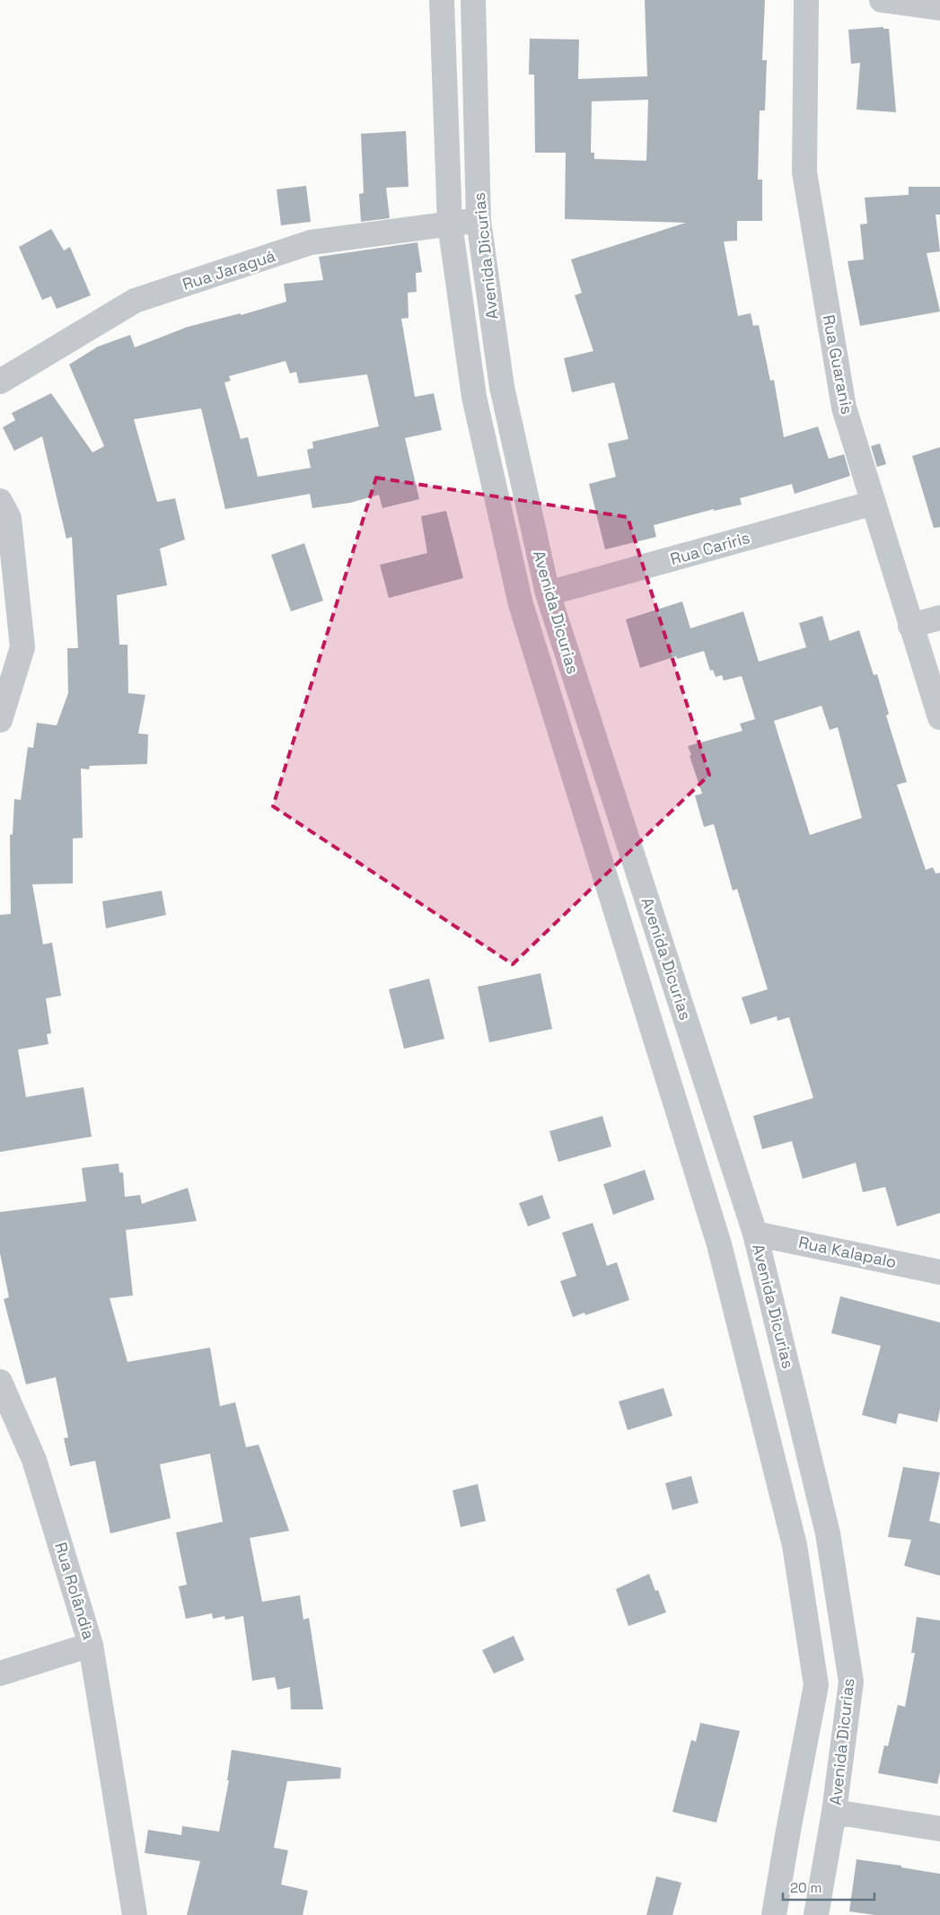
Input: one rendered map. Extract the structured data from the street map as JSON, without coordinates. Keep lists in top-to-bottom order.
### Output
{
  "streets": {
    "street": [
      "Avenida Dicurias",
      "Rua Jaraguá",
      "Rua Guaranis",
      "Rua Cariris",
      "Rua Kalapalo",
      "Rua Rolândia"
    ]
  },
  "crossings": [
    ["Avenida Dicurias", "Rua Jaraguá"],
    ["Avenida Dicurias", "Rua Cariris"],
    ["Avenida Dicurias", "Rua Kalapalo"],
    ["Rua Guaranis", "Rua Cariris"]
  ],
  "scale_bar": "20 m"
}
